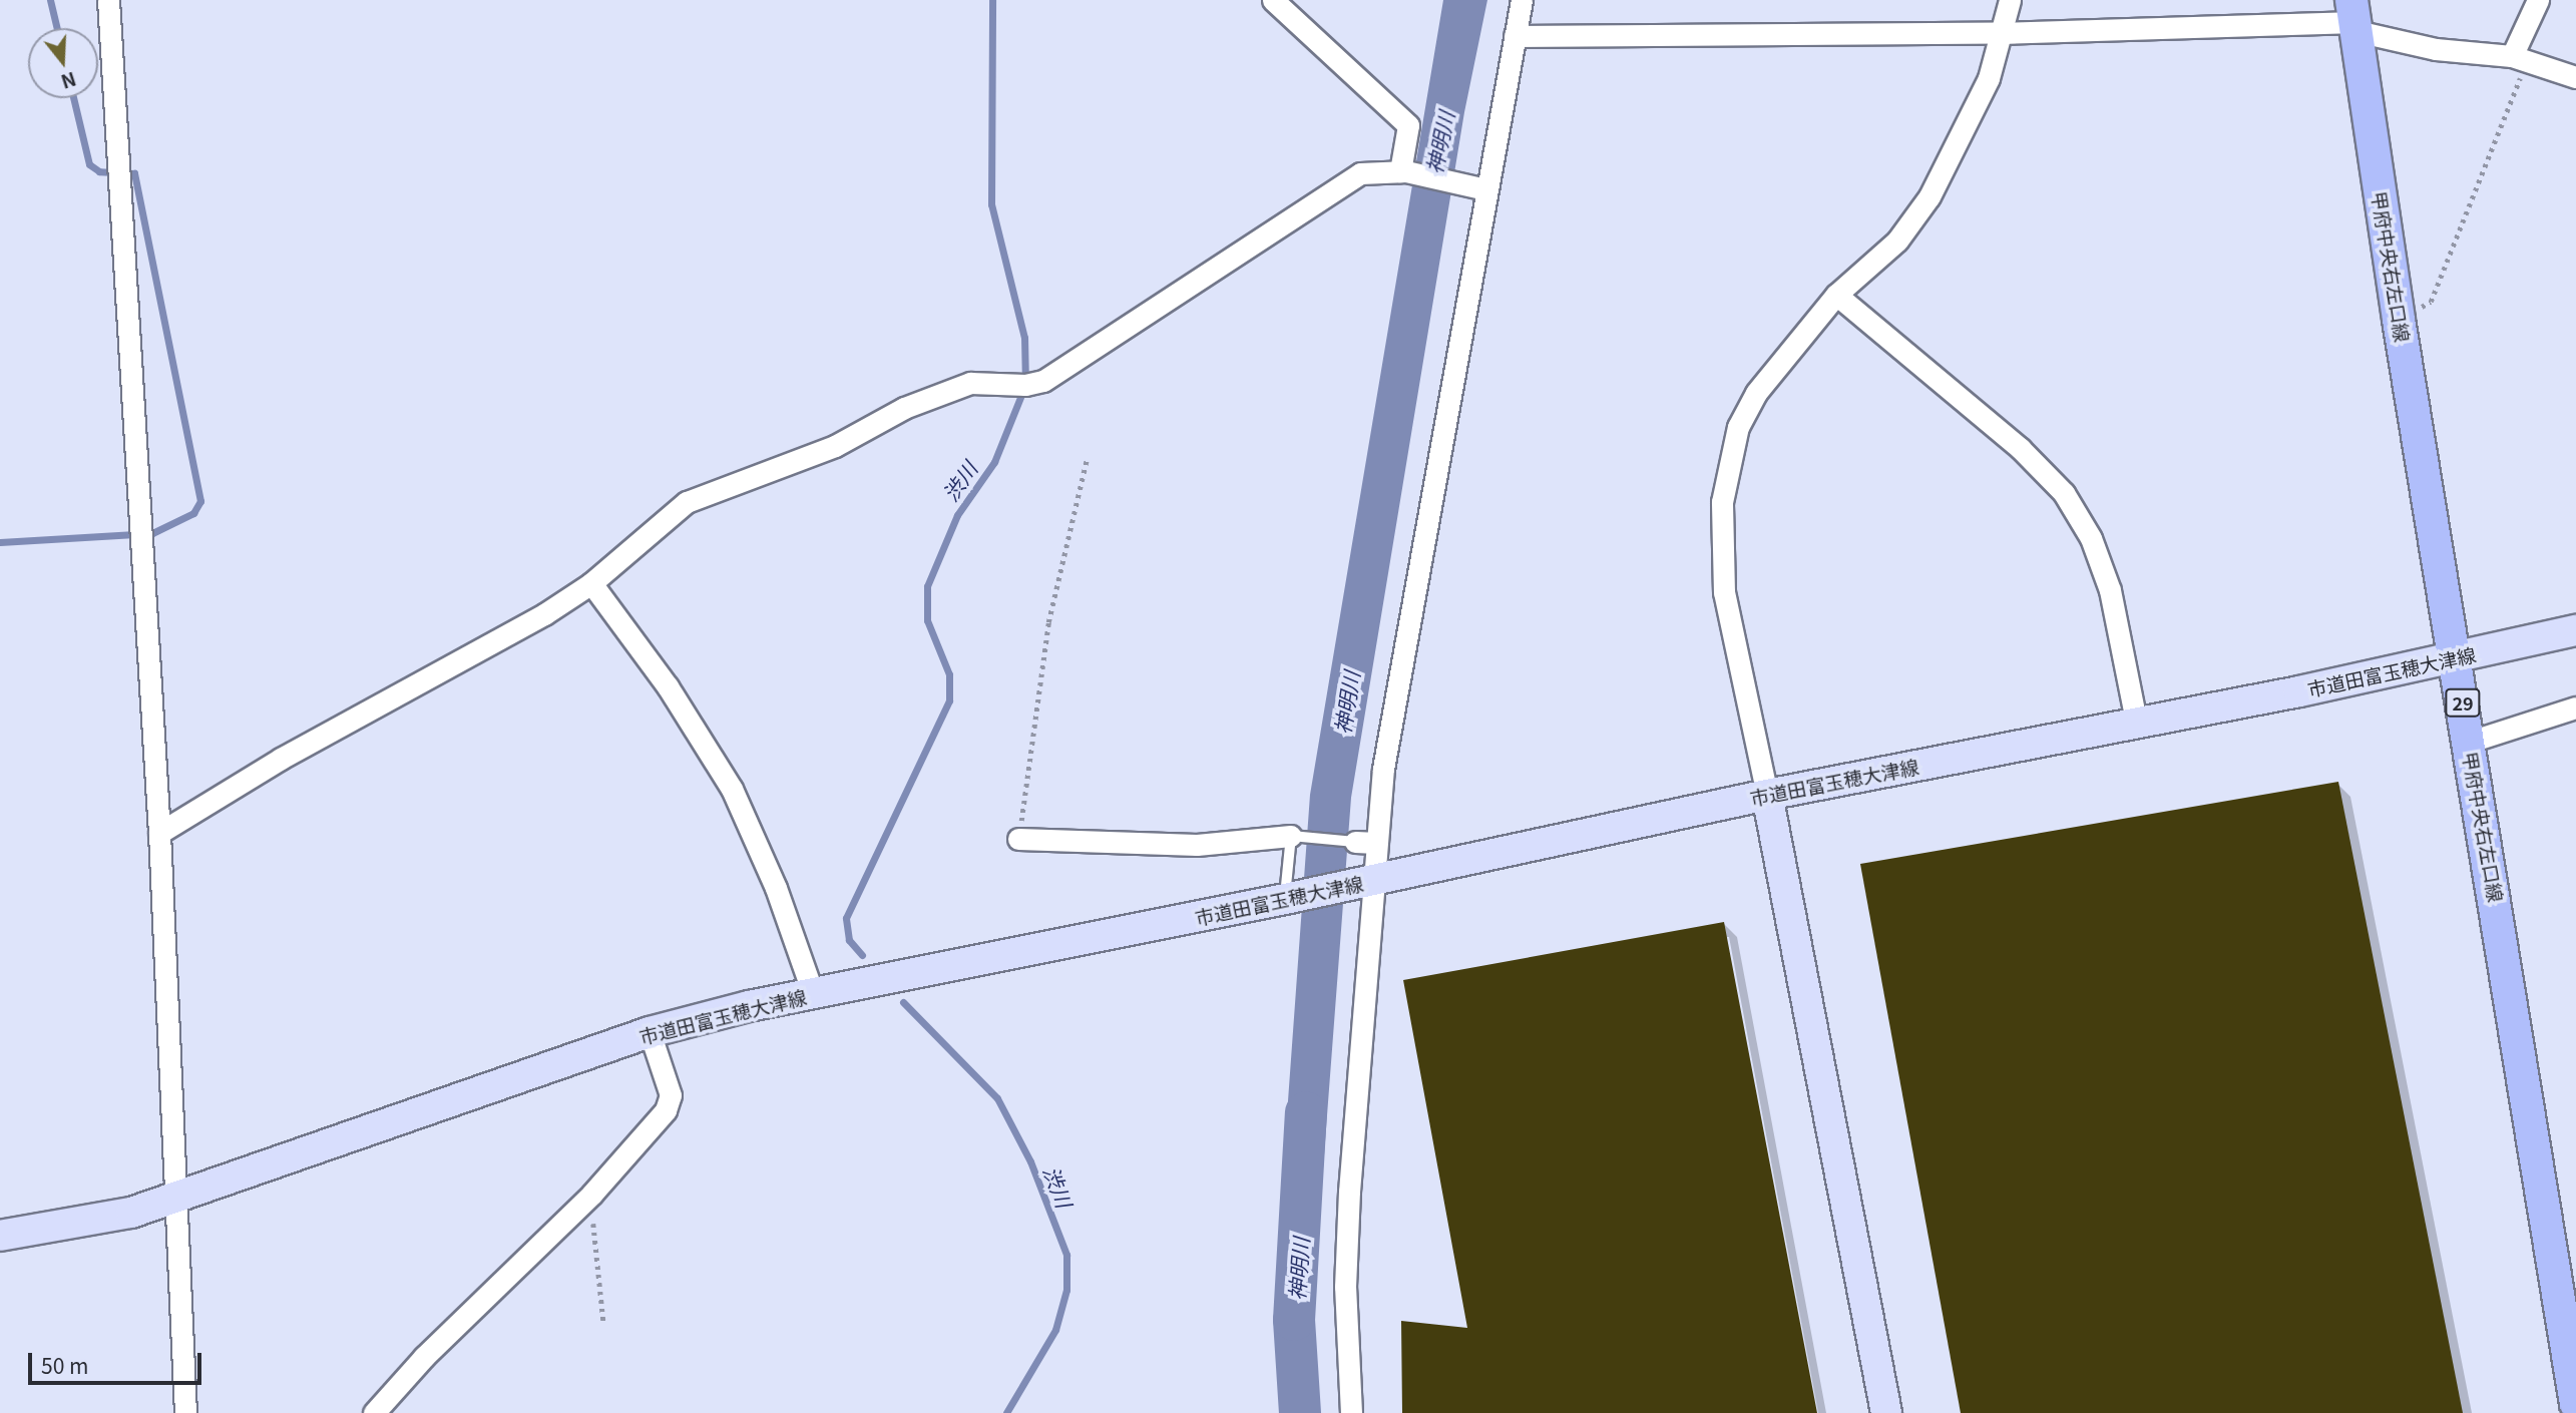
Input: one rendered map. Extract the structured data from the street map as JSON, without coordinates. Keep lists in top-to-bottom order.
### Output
{
  "streets": {
    "main road": ["甲府中央右左口線", "29"],
    "street": ["市道田富玉穂大津線"]
  },
  "crossings": [
    ["甲府中央右左口線", "市道田富玉穂大津線"]
  ],
  "water": ["神明川", "渋川"],
  "scale_bar": "50 m",
  "north": "bottom"
}
